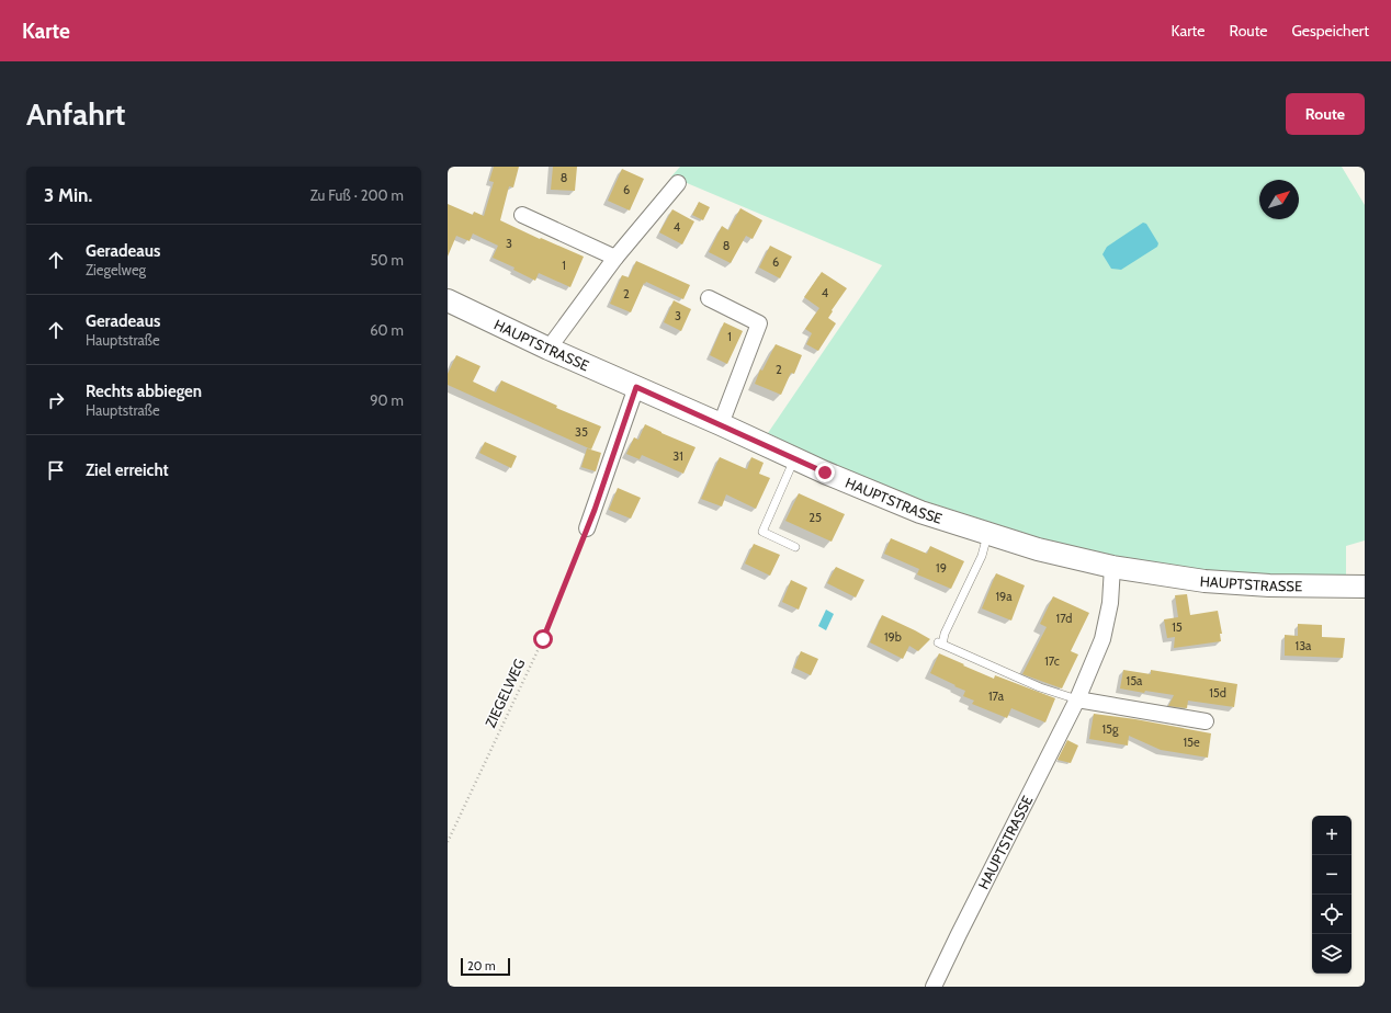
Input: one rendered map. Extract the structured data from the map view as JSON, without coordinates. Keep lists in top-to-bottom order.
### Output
{
  "streets": {
    "main road": ["HAUPTSTRASSE"],
    "path": ["ZIEGELWEG"]
  },
  "house_numbers": [
    "8",
    "6",
    "4",
    "3",
    "8",
    "6",
    "1",
    "4",
    "2",
    "3",
    "1",
    "2",
    "35",
    "31",
    "25",
    "19",
    "19a",
    "17d",
    "15",
    "19b",
    "13a",
    "17c",
    "15a",
    "15d",
    "17a",
    "15g",
    "15e"
  ],
  "scale_bar": "20 m",
  "north": "top right",
  "page": {
    "header": "Karte",
    "nav": ["Karte", "Route", "Gespeichert"],
    "buttons": "Route",
    "title": "Anfahrt",
    "heading": ["3 Min.", "Zu Fuß · 200 m"],
    "list": [
      ["Geradeaus", "Ziegelweg", "50 m"],
      ["Geradeaus", "Hauptstraße", "60 m"],
      ["Rechts abbiegen", "Hauptstraße", "90 m"],
      "Ziel erreicht"
    ],
    "map_buttons": ["+", "−"],
    "scale": "20 m"
  }
}
